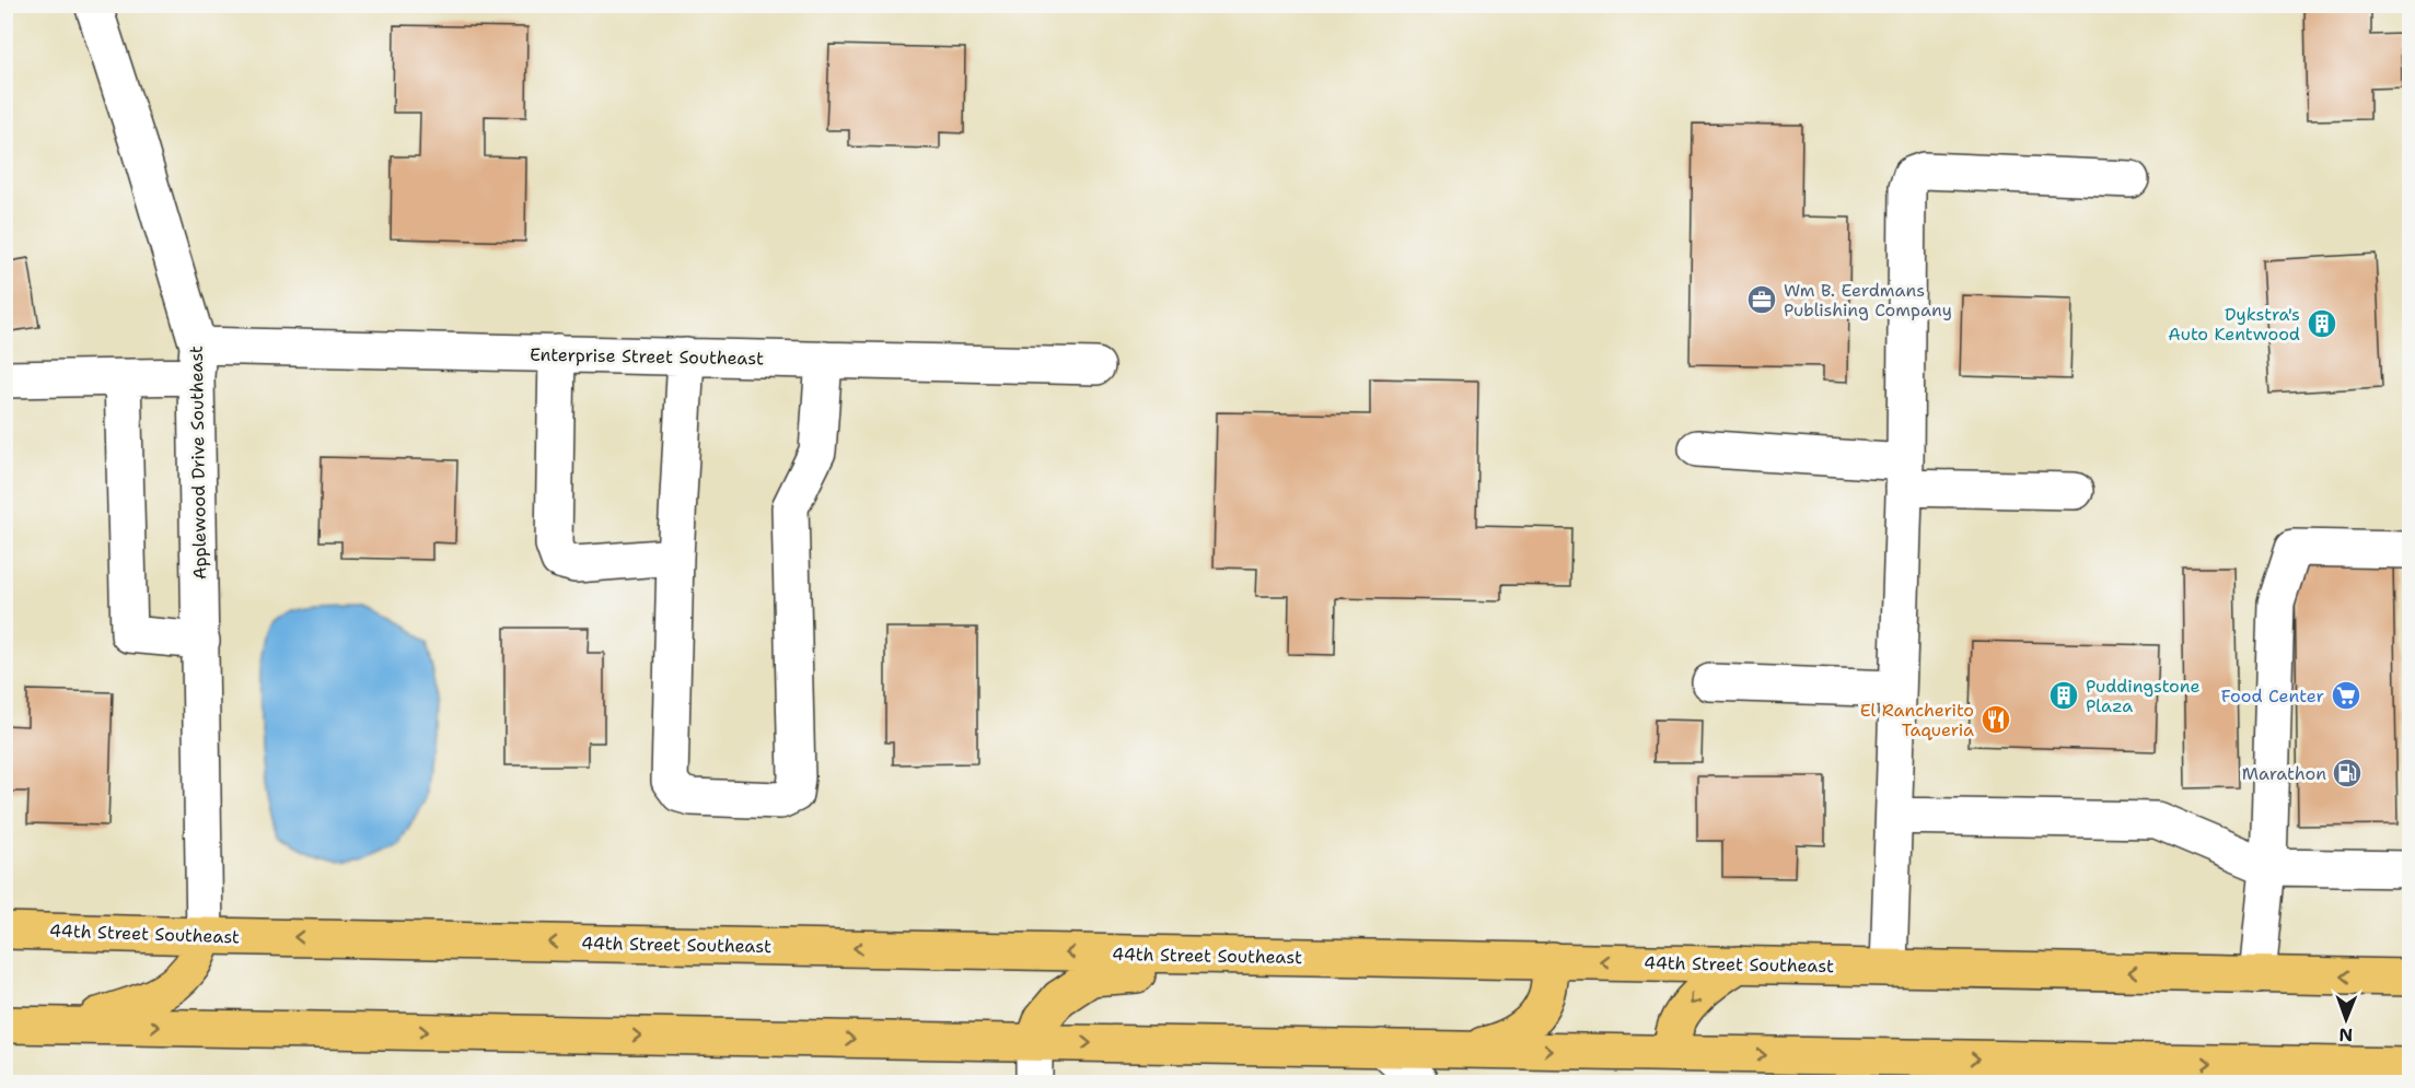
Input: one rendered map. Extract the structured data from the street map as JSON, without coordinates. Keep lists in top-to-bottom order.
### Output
{
  "streets": {
    "main road": ["44th Street Southeast"],
    "street": ["Enterprise Street Southeast", "Applewood Drive Southeast"]
  },
  "crossings": [
    ["Enterprise Street Southeast", "Applewood Drive Southeast"],
    ["Applewood Drive Southeast", "44th Street Southeast"]
  ],
  "places": {
    "office": ["Wm B. Eerdmans Publishing Company"],
    "building": ["Dykstra's Auto Kentwood", "Puddingstone Plaza"],
    "supermarket": ["Food Center"],
    "restaurant": ["El Rancherito Taqueria"],
    "fuel station": ["Marathon"]
  },
  "north": "bottom"
}
